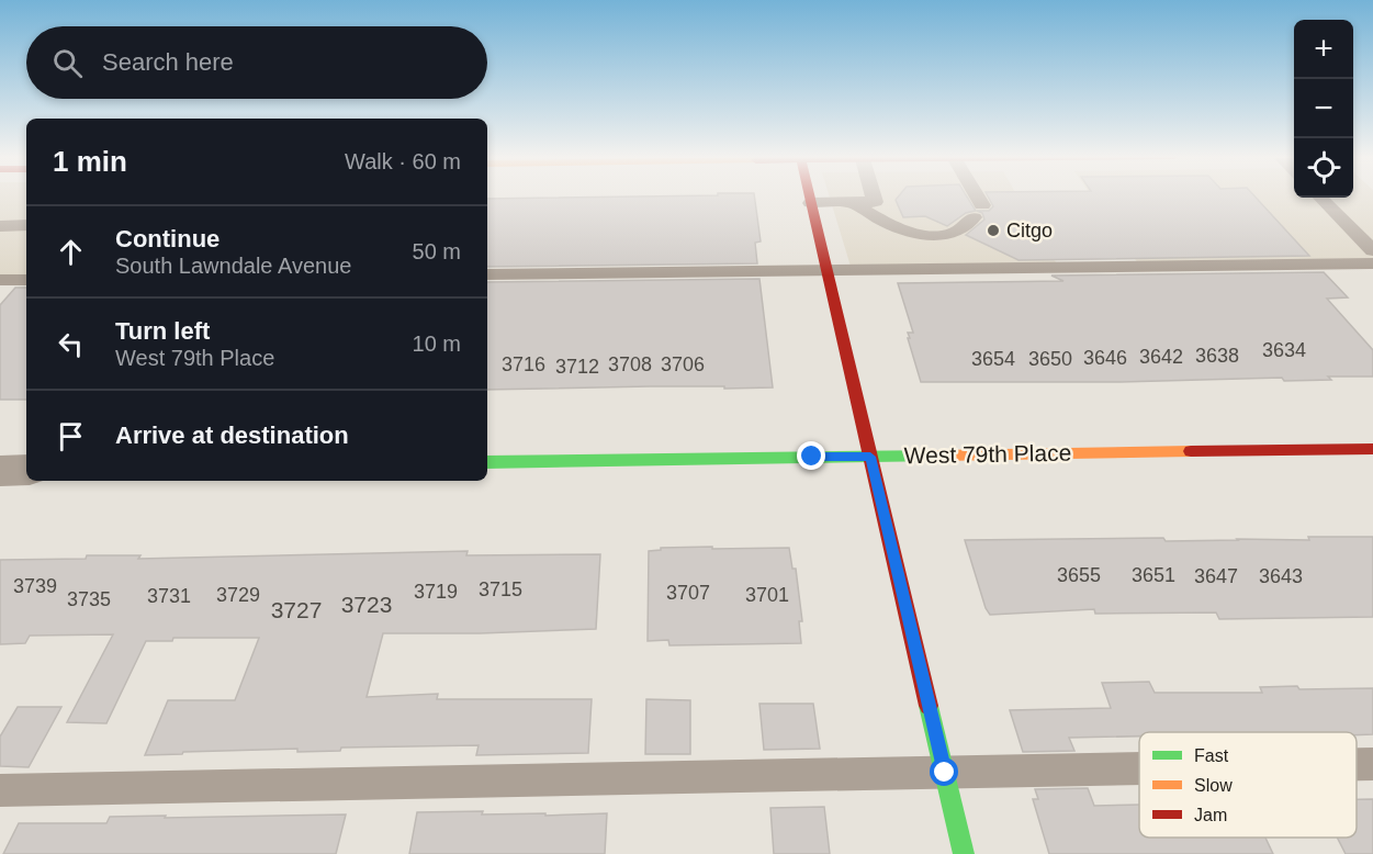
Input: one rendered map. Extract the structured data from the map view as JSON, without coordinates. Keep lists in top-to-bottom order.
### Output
{
  "streets": {
    "street": ["West 79th Place"]
  },
  "places": ["Citgo"],
  "house_numbers": [
    "3634",
    "3638",
    "3642",
    "3646",
    "3654",
    "3650",
    "3716",
    "3708",
    "3706",
    "3712",
    "3655",
    "3651",
    "3647",
    "3643",
    "3739",
    "3715",
    "3719",
    "3707",
    "3729",
    "3701",
    "3731",
    "3735",
    "3723",
    "3727"
  ],
  "legend": ["Fast", "Slow", "Jam"],
  "page": {
    "map_buttons": ["+", "−"],
    "search": "Search here",
    "heading": ["1 min", "Walk · 60 m"],
    "list": [
      ["Continue", "South Lawndale Avenue", "50 m"],
      ["Turn left", "West 79th Place", "10 m"],
      "Arrive at destination"
    ]
  }
}
